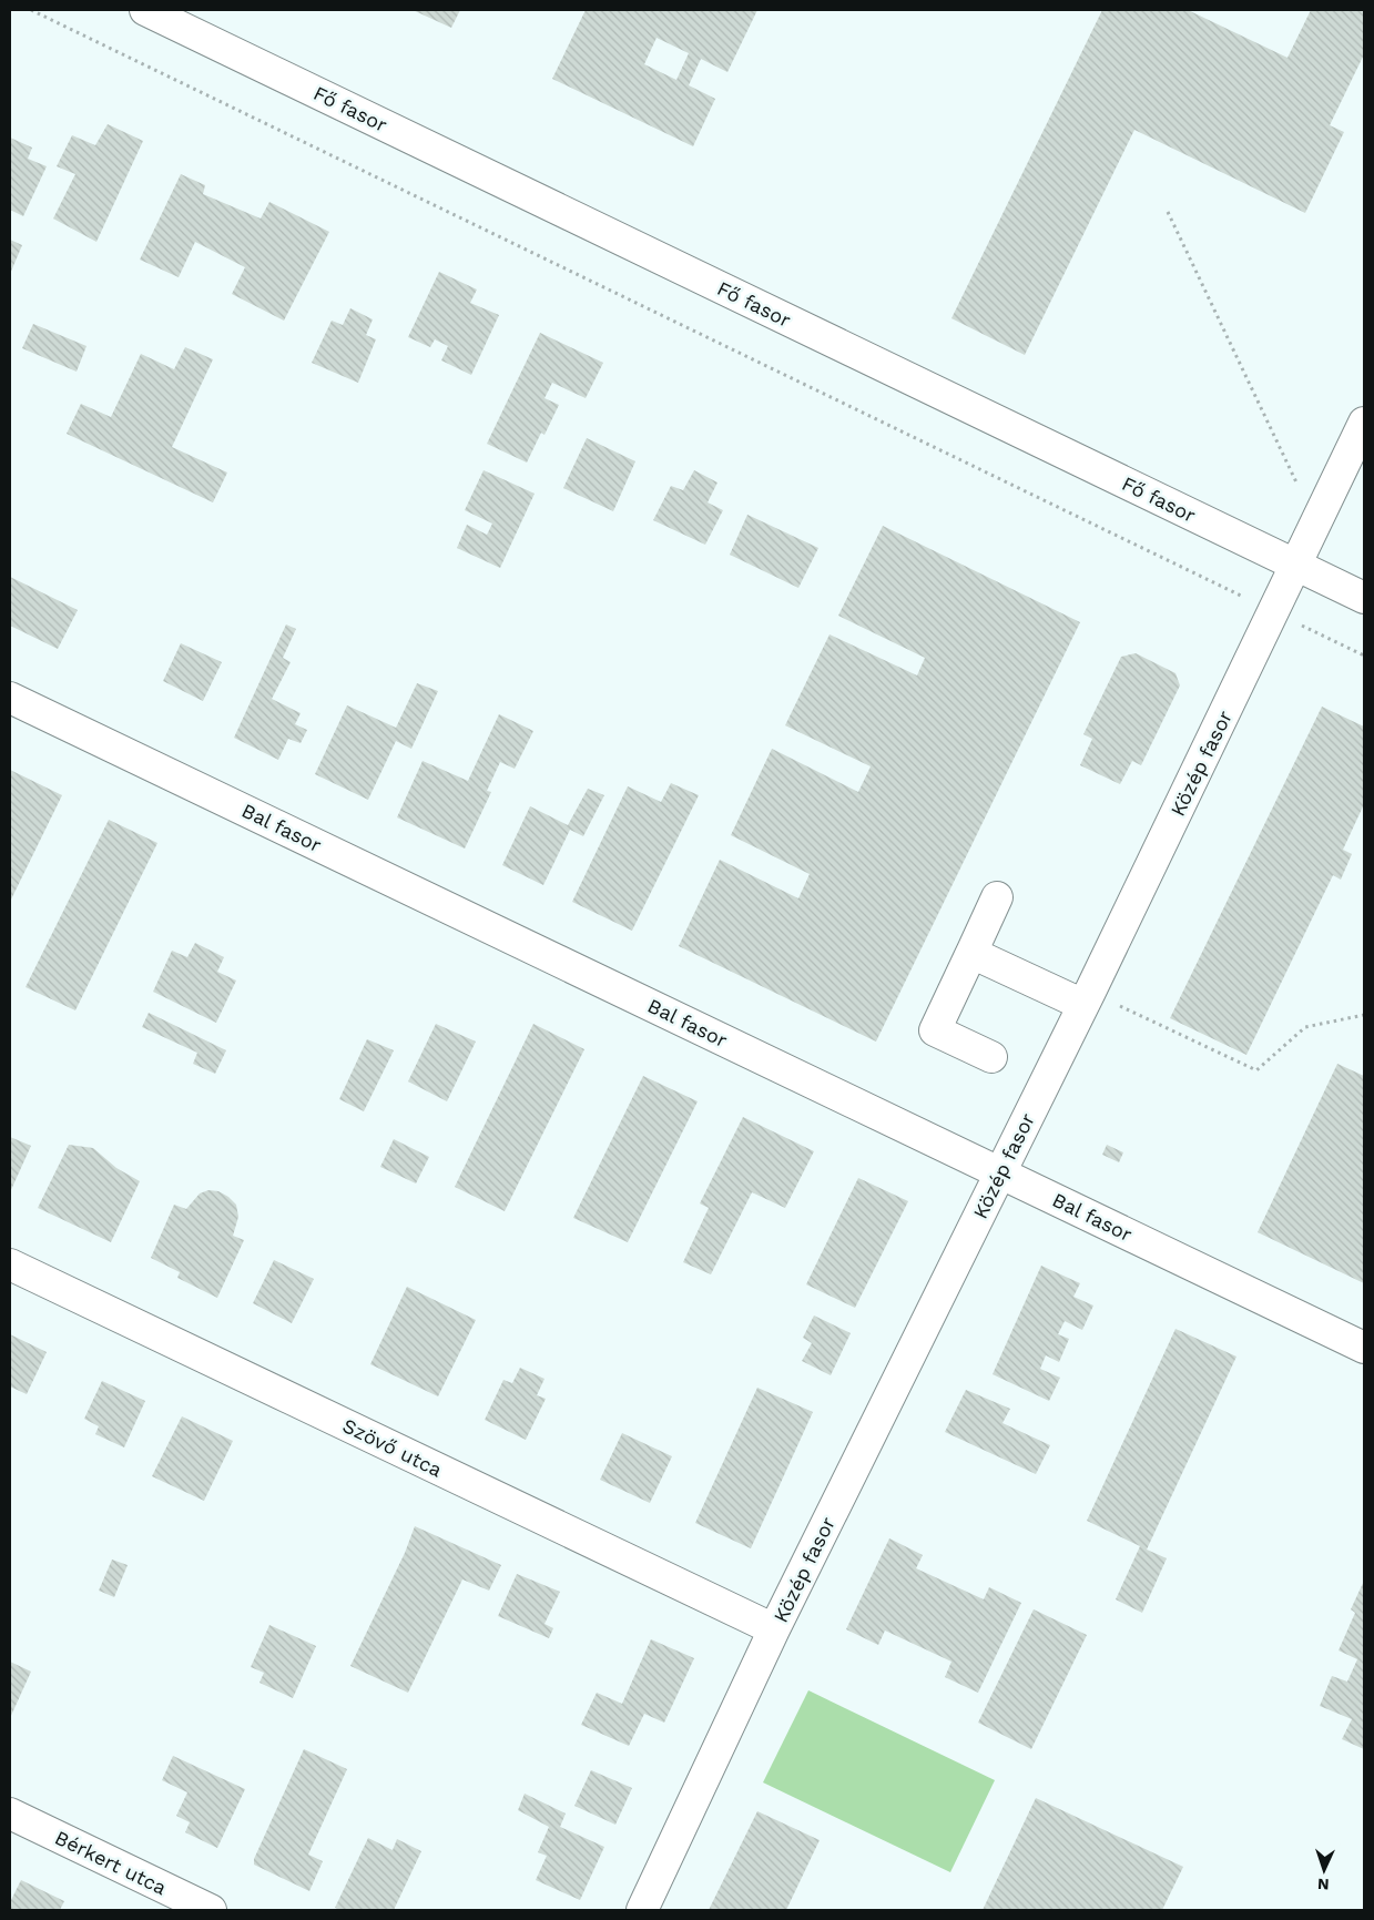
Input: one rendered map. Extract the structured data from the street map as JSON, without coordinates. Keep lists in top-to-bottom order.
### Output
{
  "streets": {
    "street": [
      "Fő fasor",
      "Közép fasor",
      "Bal fasor",
      "Szövő utca",
      "Bérkert utca"
    ]
  },
  "crossings": [
    ["Fő fasor", "Közép fasor"],
    ["Közép fasor", "Bal fasor"],
    ["Közép fasor", "Szövő utca"]
  ],
  "north": "bottom"
}
